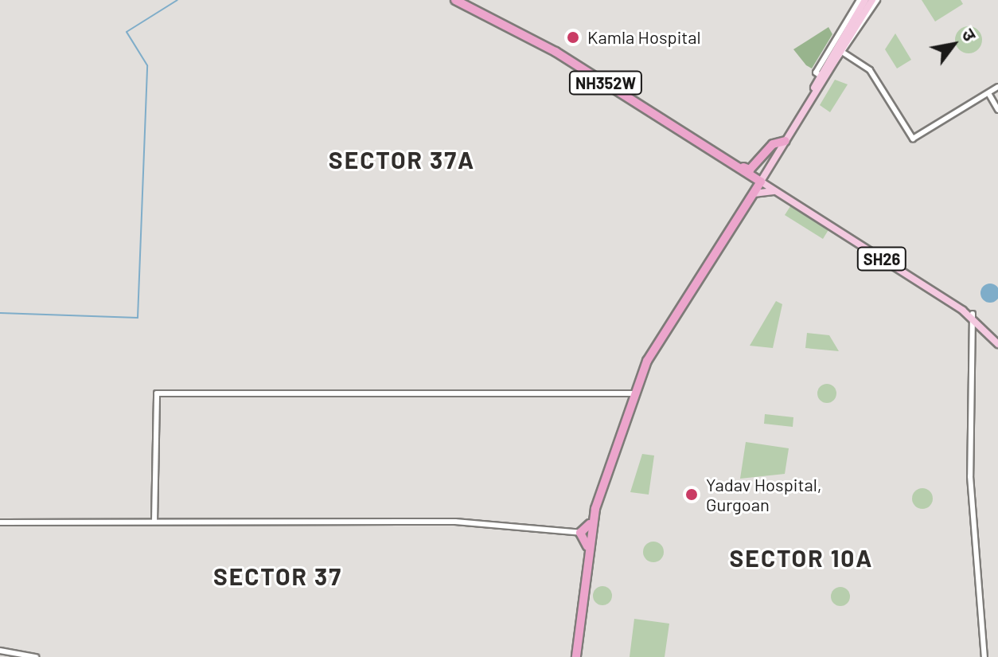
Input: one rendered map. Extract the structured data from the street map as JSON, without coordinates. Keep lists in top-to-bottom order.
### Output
{
  "streets": {
    "highway": ["NH352W"],
    "main road": ["SH26"]
  },
  "crossings": [
    ["NH352W", "SH26"]
  ],
  "districts": ["SECTOR 37A", "SECTOR 10A", "SECTOR 37"],
  "places": ["Kamla Hospital", "Yadav Hospital, Gurgoan"],
  "north": "top right"
}
